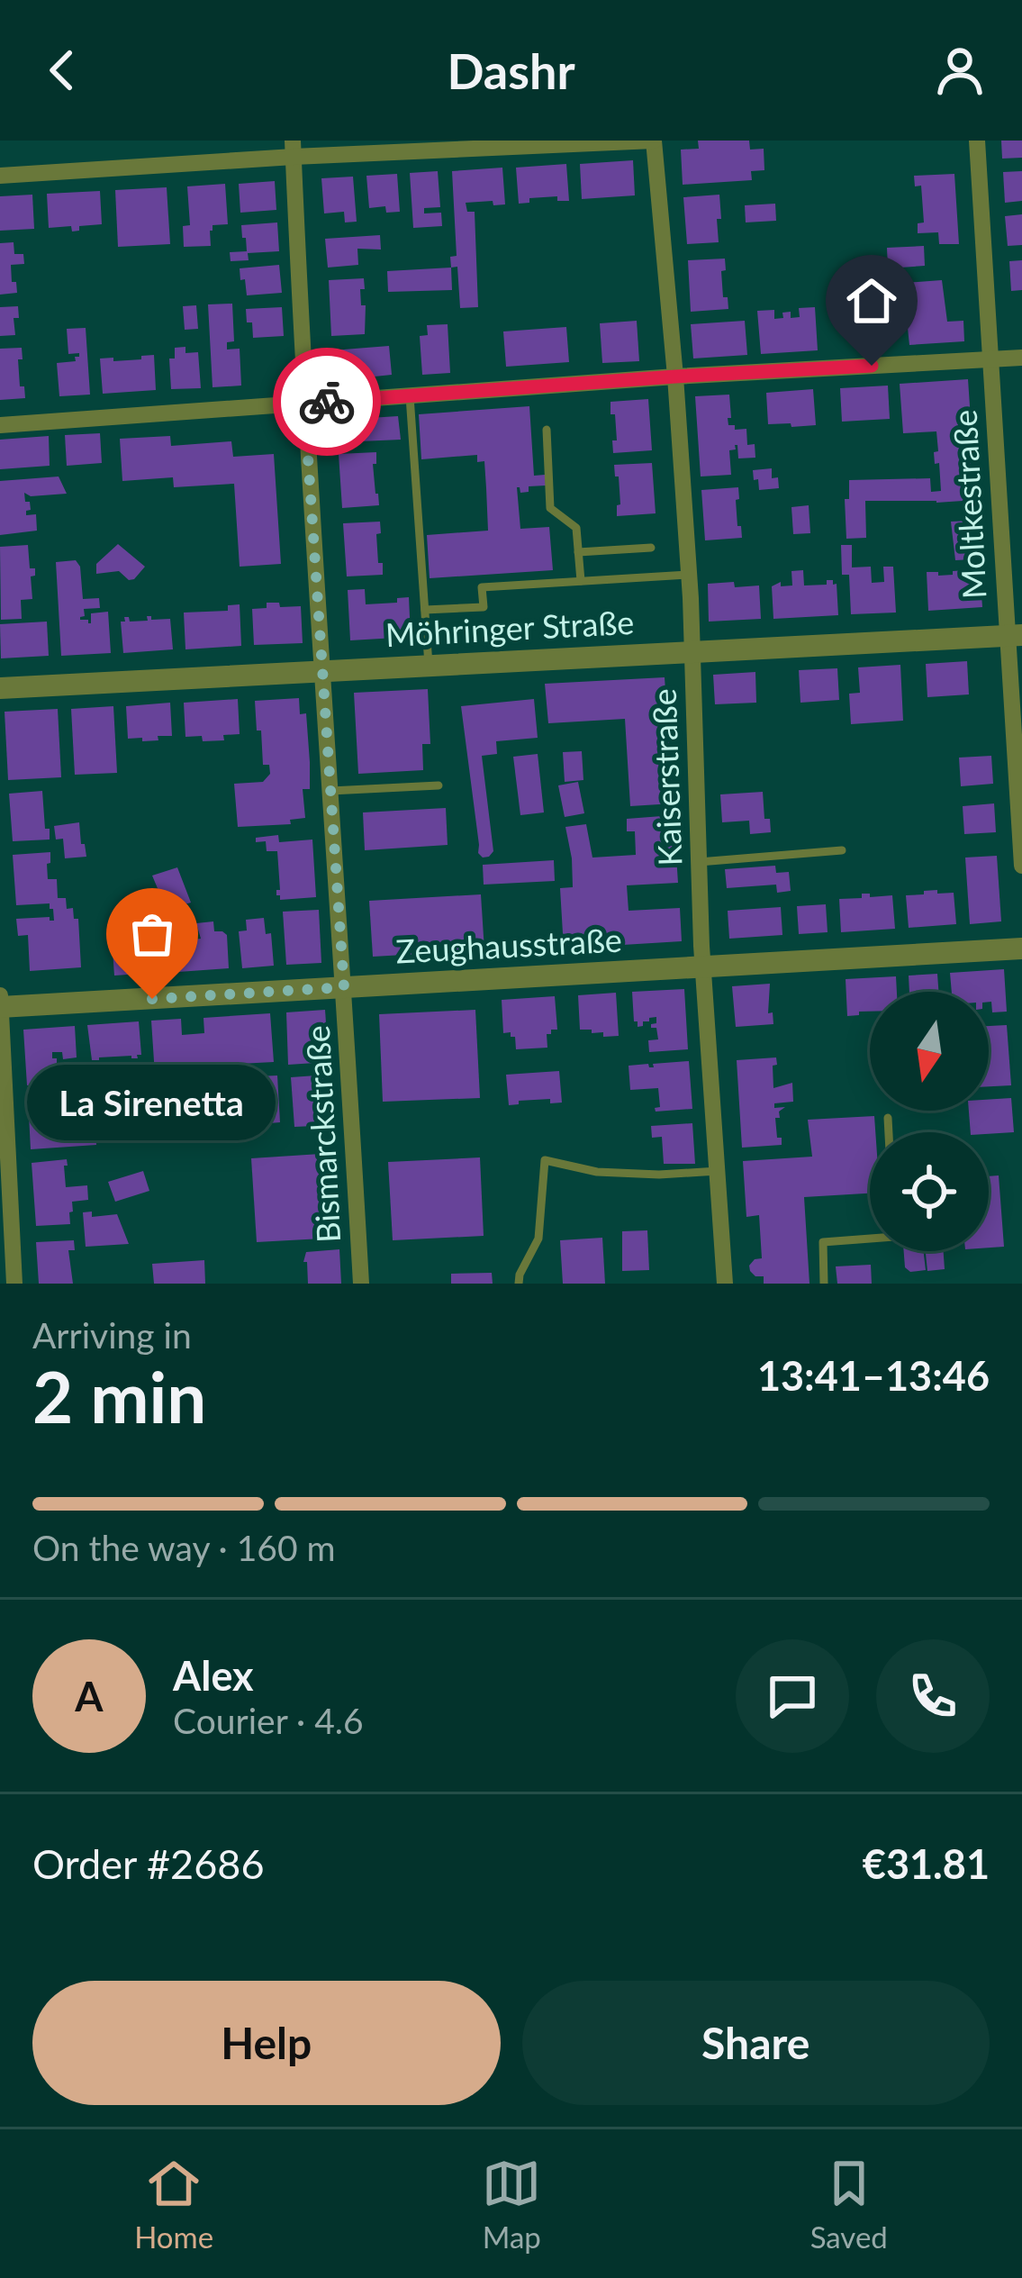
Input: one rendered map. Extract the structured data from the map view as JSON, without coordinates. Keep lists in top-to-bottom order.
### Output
{
  "streets": {
    "street": [
      "Moltkestraße",
      "Möhringer Straße",
      "Kaiserstraße",
      "Zeughausstraße",
      "Bismarckstraße"
    ]
  },
  "crossings": [
    ["Moltkestraße", "Möhringer Straße"],
    ["Möhringer Straße", "Kaiserstraße"],
    ["Möhringer Straße", "Bismarckstraße"],
    ["Kaiserstraße", "Zeughausstraße"],
    ["Zeughausstraße", "Bismarckstraße"]
  ],
  "places": ["La Sirenetta"],
  "north": "bottom",
  "page": {
    "header": "Dashr",
    "bubble": "La Sirenetta",
    "heading": ["2 min", "Arriving in", "13:41–13:46"],
    "panel": [
      "Alex",
      "Courier · 4.6",
      "Order #2686",
      "€31.81"
    ],
    "bar": "On the way · 160 m",
    "round": "A",
    "buttons": ["Help", "Share"],
    "tabs": ["Home", "Map", "Saved"]
  }
}
